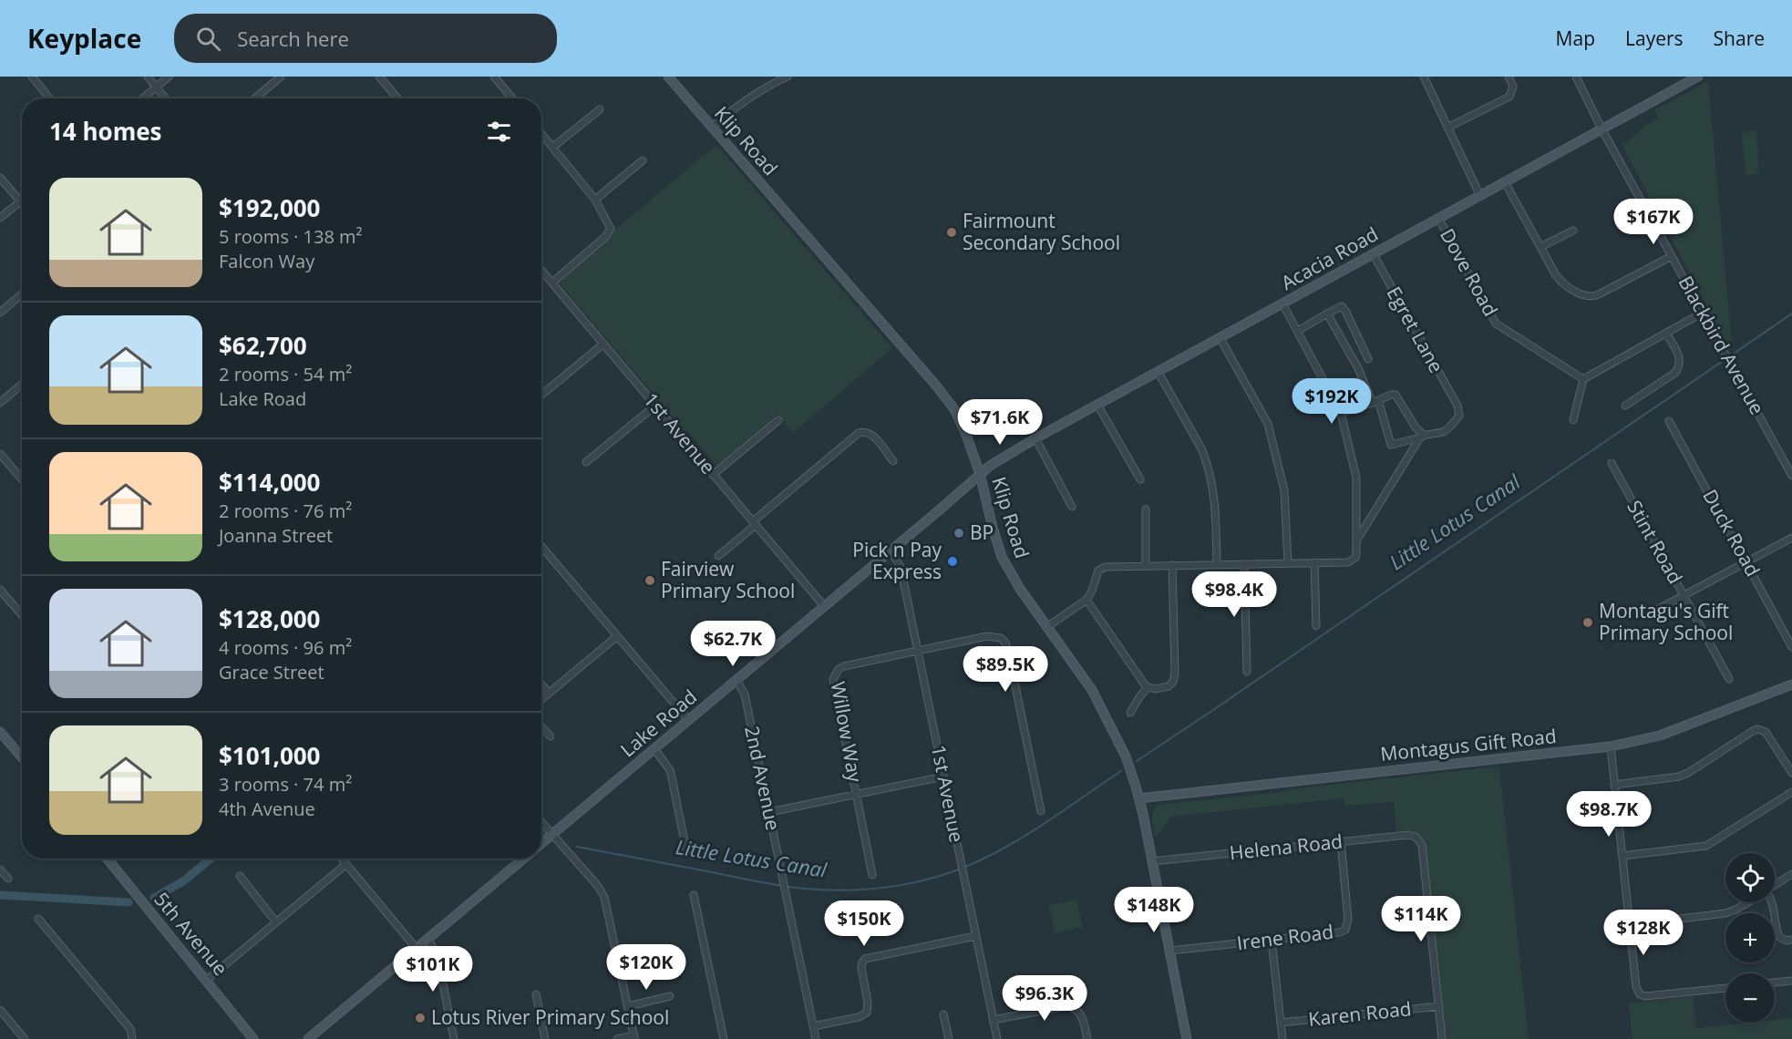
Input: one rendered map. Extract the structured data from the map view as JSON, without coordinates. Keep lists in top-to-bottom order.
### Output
{
  "streets": {
    "street": [
      "Klip Road",
      "Acacia Road",
      "Dove Road",
      "Egret Lane",
      "Blackbird Avenue",
      "1st Avenue",
      "Duck Road",
      "Stint Road",
      "Lake Road",
      "Willow Way",
      "Montagus Gift Road",
      "2nd Avenue",
      "Helena Road",
      "5th Avenue",
      "Irene Road",
      "Karen Road"
    ]
  },
  "crossings": [
    ["Klip Road", "Acacia Road"],
    ["Klip Road", "Lake Road"],
    ["Klip Road", "Montagus Gift Road"],
    ["Klip Road", "Helena Road"],
    ["Klip Road", "Irene Road"],
    ["Acacia Road", "Dove Road"],
    ["Acacia Road", "Egret Lane"],
    ["Acacia Road", "Blackbird Avenue"],
    ["Acacia Road", "Lake Road"],
    ["1st Avenue", "Lake Road"],
    ["1st Avenue", "Willow Way"],
    ["Lake Road", "2nd Avenue"],
    ["Helena Road", "Irene Road"],
    ["Helena Road", "Karen Road"]
  ],
  "water": ["Little Lotus Canal"],
  "places": [
    "Fairmount Secondary School",
    "BP",
    "Pick n Pay Express",
    "Fairview Primary School",
    "Montagu's Gift Primary School",
    "Lotus River Primary School"
  ],
  "page": {
    "header": "Keyplace",
    "search": "Search here",
    "nav": ["Map", "Layers", "Share"],
    "heading": "14 homes",
    "list": [
      {
        "name": "$192,000",
        "note": "5 rooms · 138 m² · Falcon Way"
      },
      {
        "name": "$62,700",
        "note": "2 rooms · 54 m² · Lake Road"
      },
      {
        "name": "$114,000",
        "note": "2 rooms · 76 m² · Joanna Street"
      },
      {
        "name": "$128,000",
        "note": "4 rooms · 96 m² · Grace Street"
      },
      {
        "name": "$101,000",
        "note": "3 rooms · 74 m² · 4th Avenue"
      }
    ],
    "price": [
      "$167K",
      "$192K",
      "$71.6K",
      "$98.4K",
      "$62.7K",
      "$89.5K",
      "$98.7K",
      "$148K",
      "$114K",
      "$150K",
      "$128K",
      "$120K",
      "$101K",
      "$96.3K"
    ],
    "map_buttons": ["+", "−"]
  }
}
